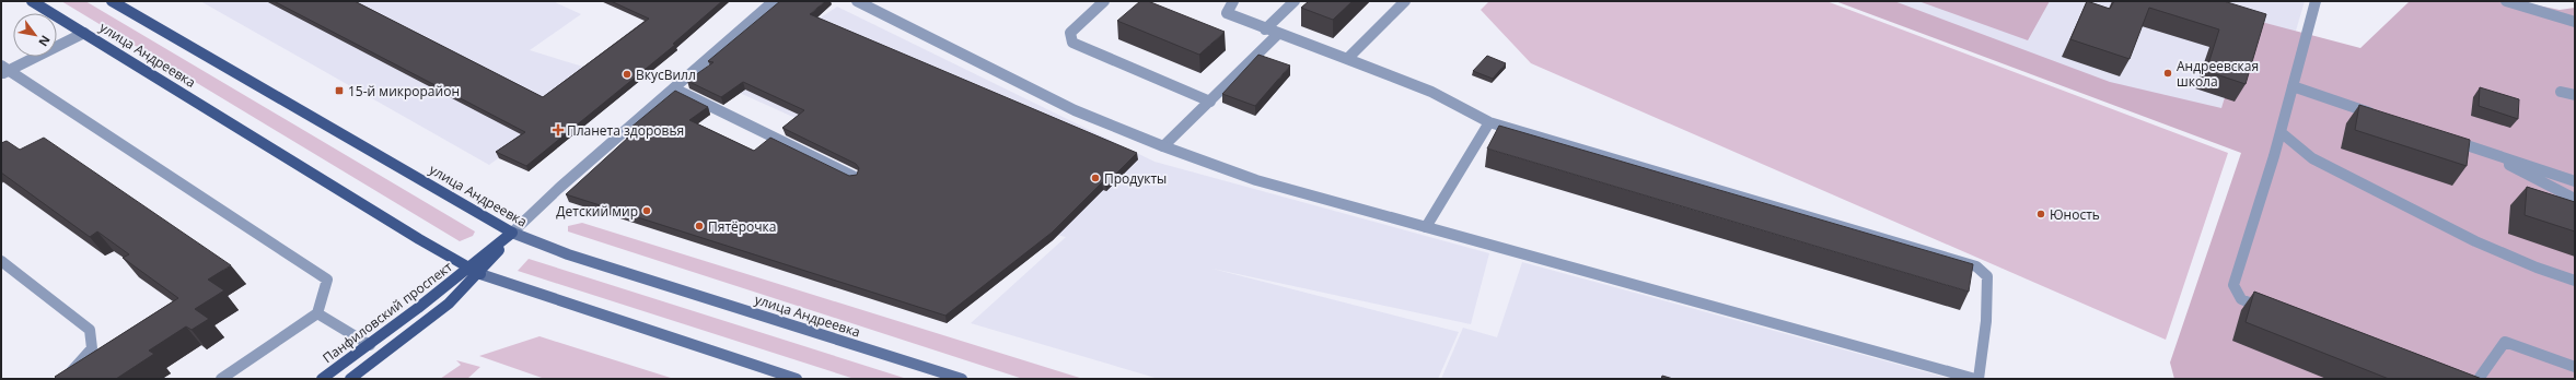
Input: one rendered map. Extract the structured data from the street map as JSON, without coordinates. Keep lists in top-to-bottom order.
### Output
{
  "streets": {
    "main road": ["улица Андреевка", "Панфиловский проспект"]
  },
  "crossings": [
    ["улица Андреевка", "Панфиловский проспект"]
  ],
  "places": {
    "other": [
      "Андреевская школа",
      "ВкусВилл",
      "Продукты",
      "Детский мир",
      "Юность",
      "Пятёрочка"
    ],
    "transit": ["15-й микрорайон"],
    "health": ["Планета здоровья"]
  },
  "north": "bottom right"
}
